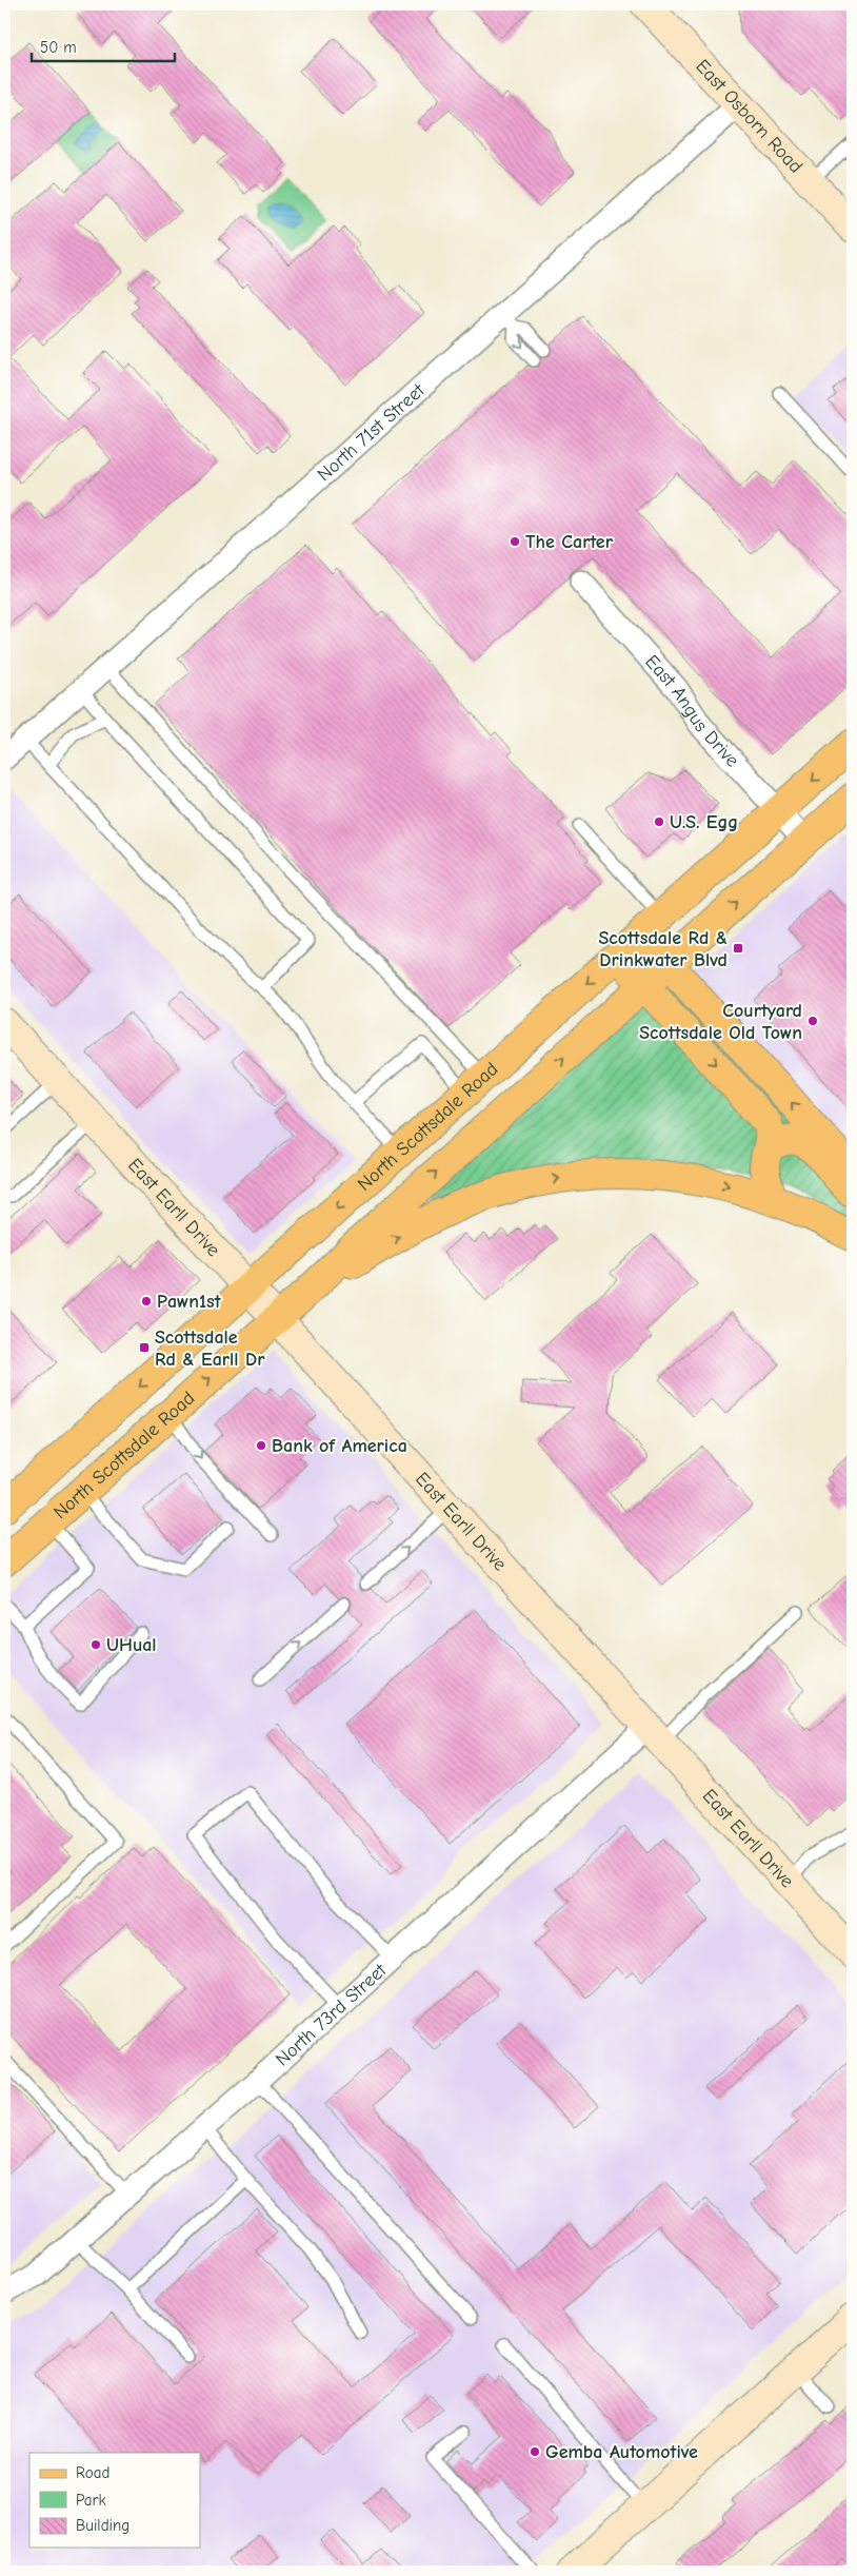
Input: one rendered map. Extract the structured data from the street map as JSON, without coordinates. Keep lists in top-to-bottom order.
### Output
{
  "streets": {
    "main road": ["North Scottsdale Road"],
    "street": [
      "East Osborn Road",
      "North 71st Street",
      "East Angus Drive",
      "East Earll Drive",
      "North 73rd Street"
    ]
  },
  "crossings": [
    ["East Osborn Road", "North 71st Street"],
    ["East Angus Drive", "North Scottsdale Road"],
    ["North Scottsdale Road", "East Earll Drive"],
    ["East Earll Drive", "North 73rd Street"]
  ],
  "places": {
    "other": [
      "The Carter",
      "U.S. Egg",
      "Courtyard Scottsdale Old Town",
      "Pawn1st",
      "Bank of America",
      "UHual",
      "Gemba Automotive"
    ],
    "transit": ["Scottsdale Rd & Drinkwater Blvd", "Scottsdale Rd & Earll Dr"]
  },
  "legend": ["Road", "Park", "Building"],
  "scale_bar": "50 m"
}
